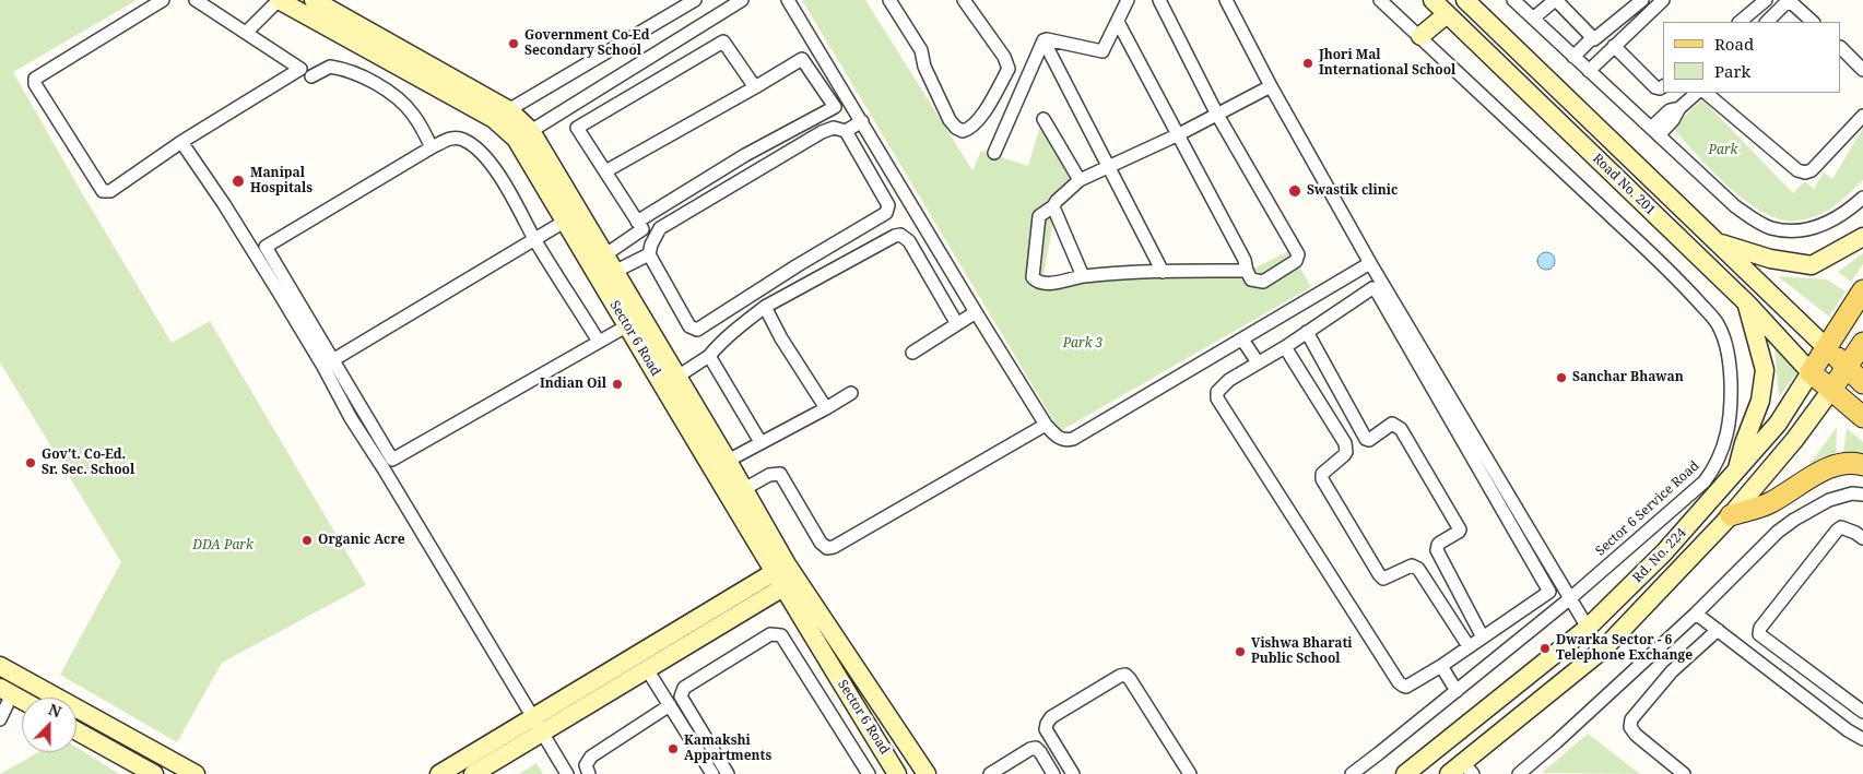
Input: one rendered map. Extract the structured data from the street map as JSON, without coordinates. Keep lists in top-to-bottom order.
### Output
{
  "streets": {
    "main road": ["Rd. No. 224"],
    "street": ["Road No. 201", "Sector 6 Road", "Sector 6 Service Road"]
  },
  "crossings": [
    ["Road No. 201", "Rd. No. 224"]
  ],
  "parks": ["Park", "Park 3", "DDA Park"],
  "places": [
    "Government Co-Ed Secondary School",
    "Jhori Mal International School",
    "Manipal Hospitals",
    "Swastik clinic",
    "Sanchar Bhawan",
    "Indian Oil",
    "Gov't. Co-Ed. Sr. Sec. School",
    "Organic Acre",
    "Dwarka Sector - 6 Telephone Exchange",
    "Vishwa Bharati Public School",
    "Kamakshi Appartments"
  ],
  "legend": ["Road", "Park"],
  "north": "top"
}
